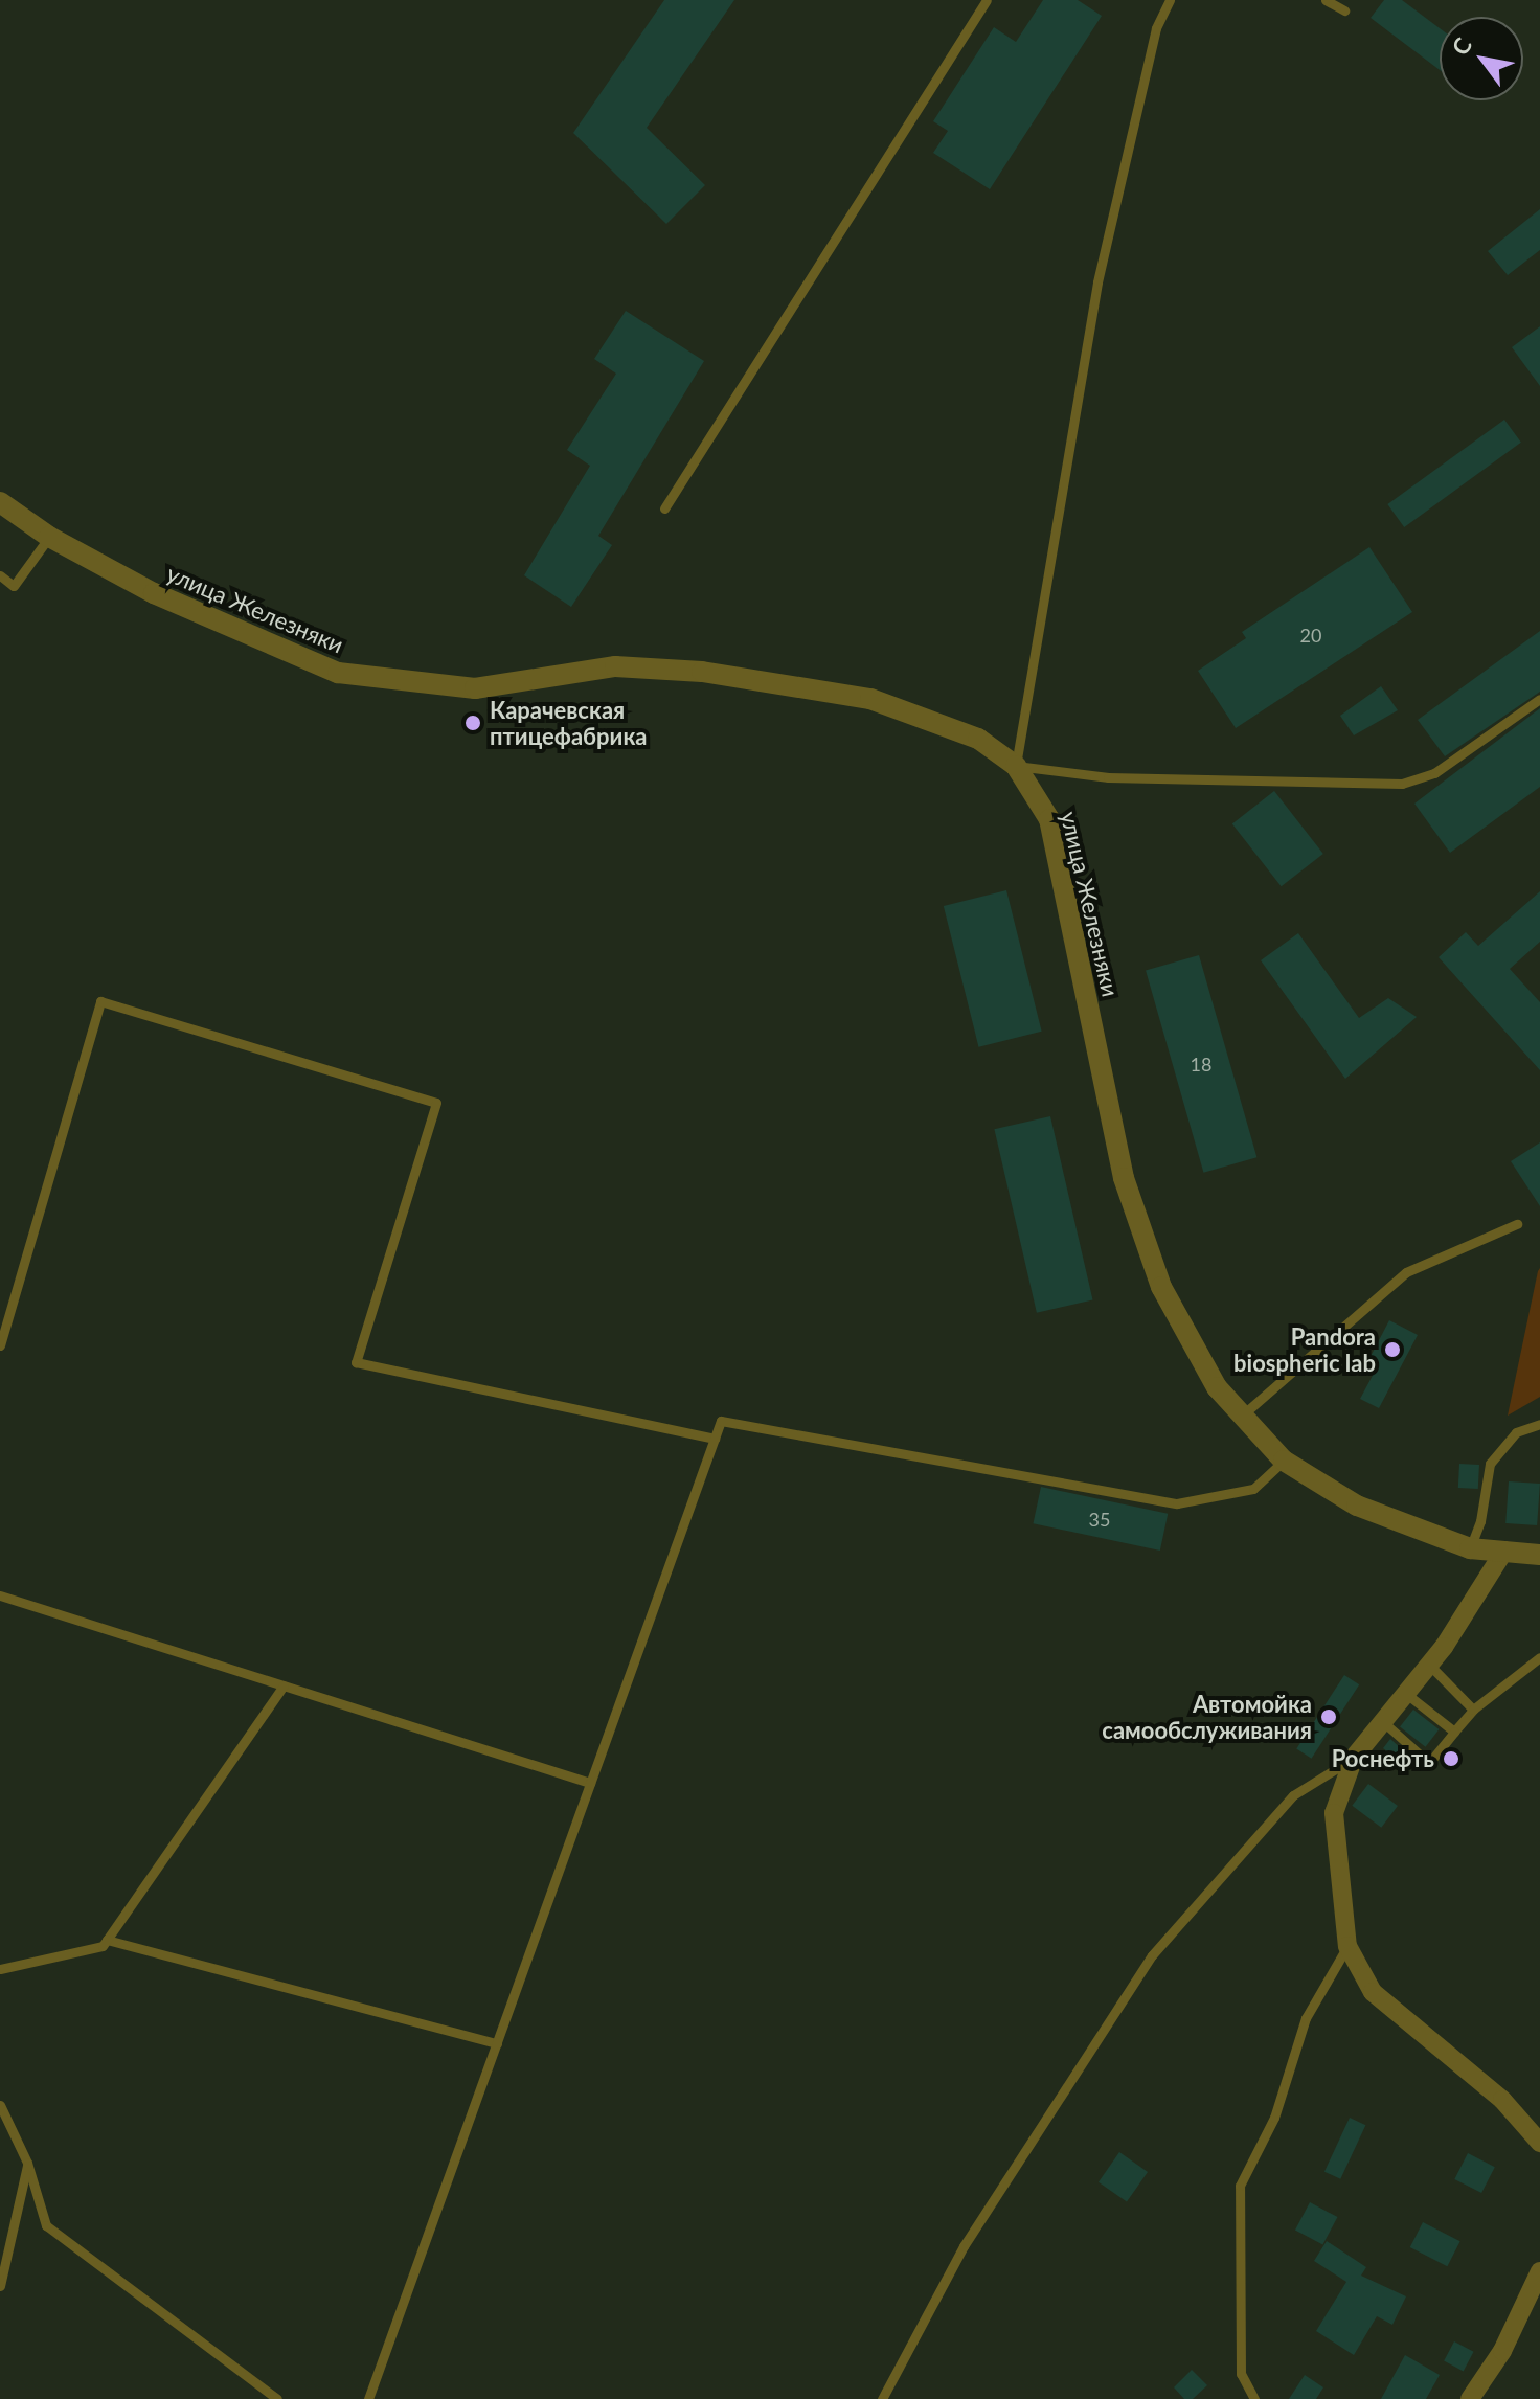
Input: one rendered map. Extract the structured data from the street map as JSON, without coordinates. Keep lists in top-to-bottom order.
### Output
{
  "streets": {
    "street": ["улица Железняки"]
  },
  "places": [
    "Карачевская птицефабрика",
    "Pandora biospheric lab",
    "Автомойка самообслуживания",
    "Роснефть"
  ],
  "house_numbers": ["20", "18", "35"],
  "north": "top left"
}
